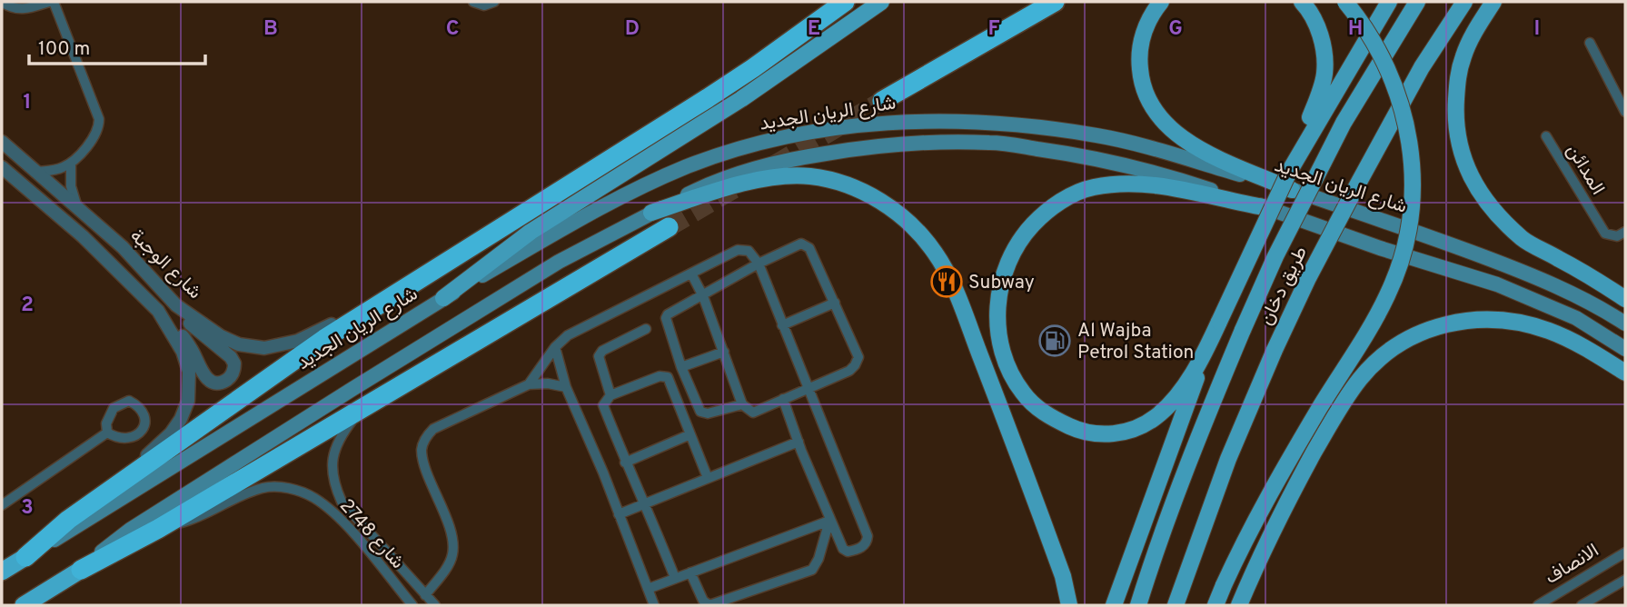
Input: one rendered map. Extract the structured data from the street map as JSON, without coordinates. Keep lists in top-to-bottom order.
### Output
{
  "streets": {
    "highway": ["شارع الريان الجديد"],
    "main road": ["طريق دخان"],
    "street": [
      "المدائن",
      "شارع الوجبة",
      "شارع 2748",
      "الانصاف"
    ]
  },
  "places": {
    "restaurant": ["Subway"],
    "fuel station": ["Al Wajba Petrol Station"]
  },
  "scale_bar": "100 m",
  "grid": {
    "columns": [
      "B",
      "C",
      "D",
      "E",
      "F",
      "G",
      "H",
      "I"
    ],
    "rows": ["1", "2", "3"]
  }
}
